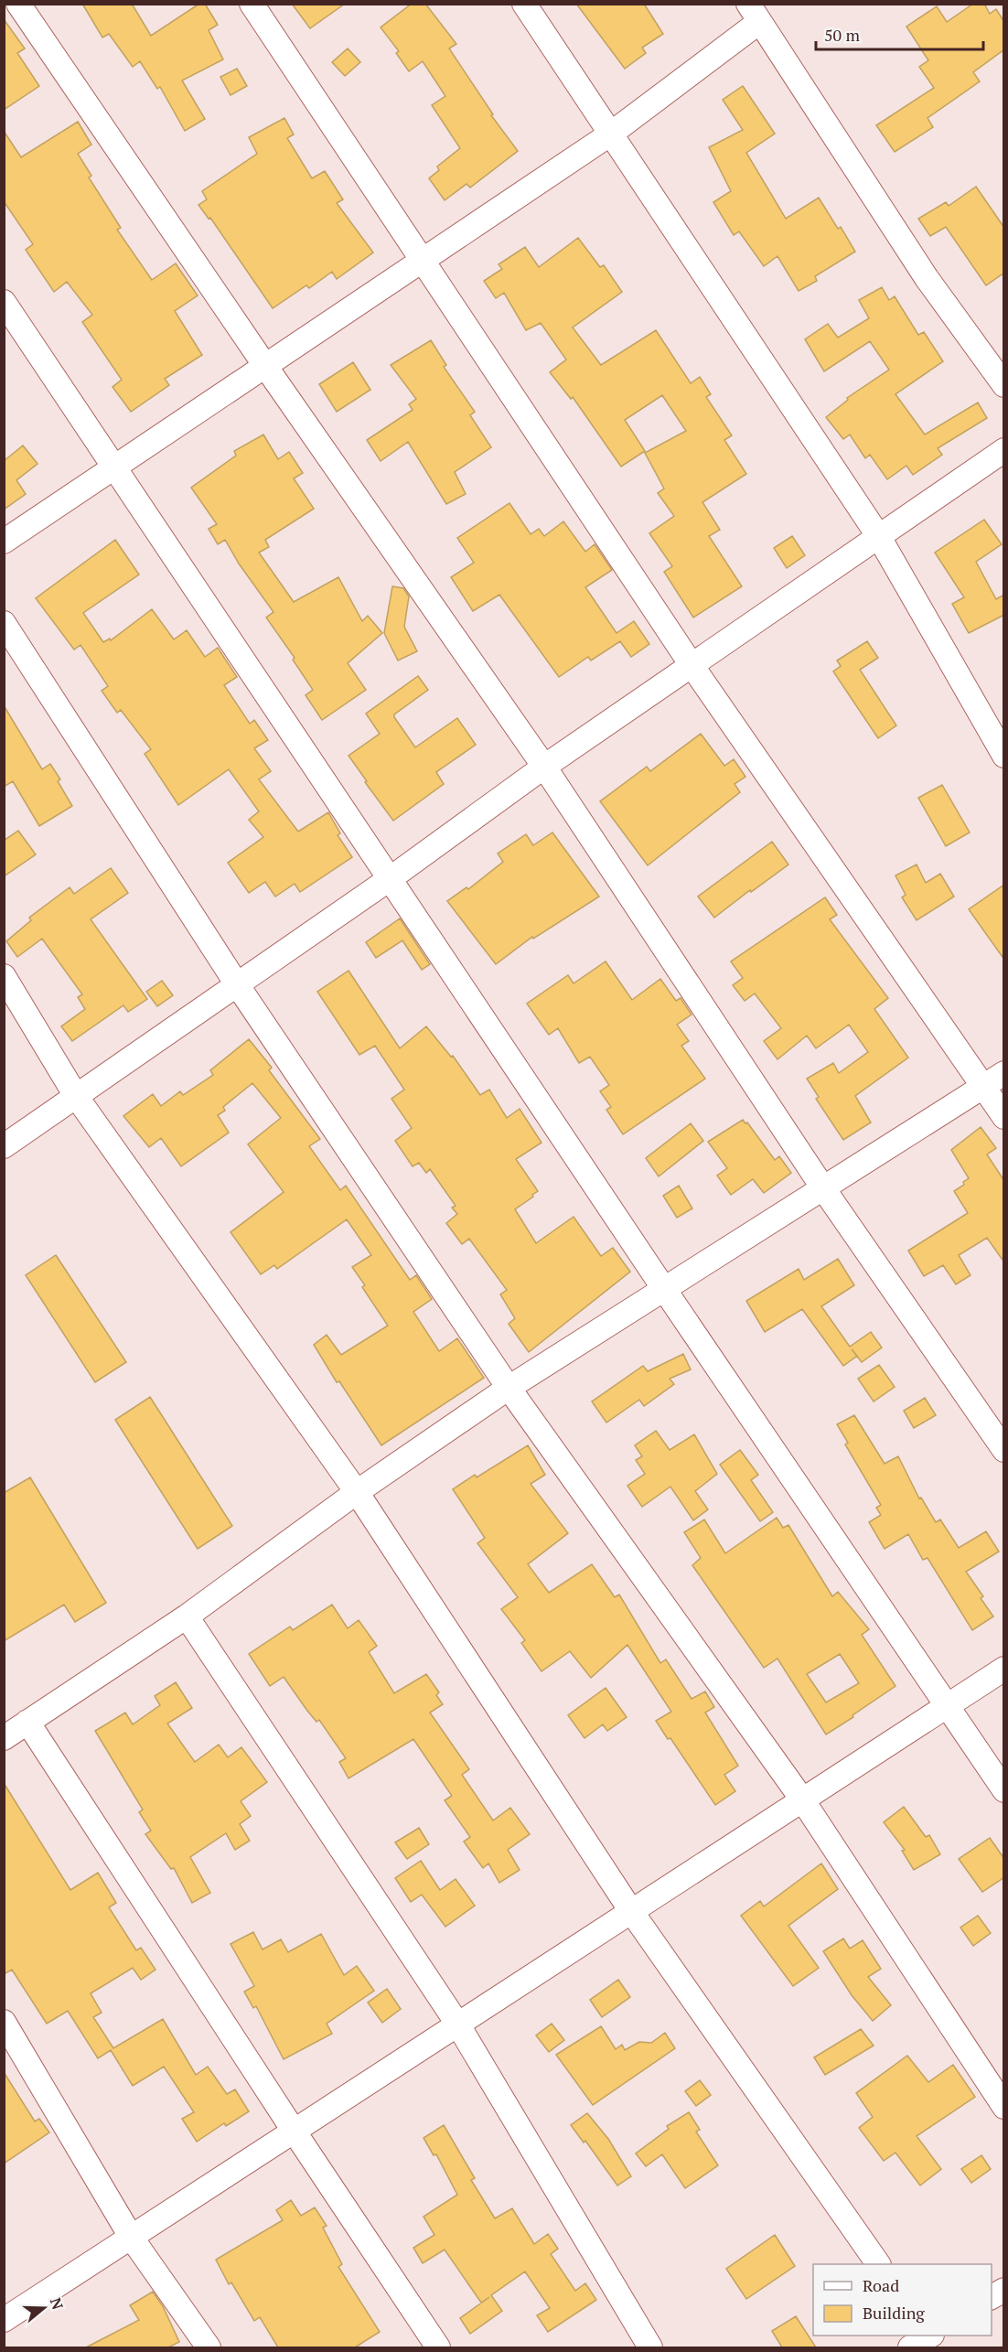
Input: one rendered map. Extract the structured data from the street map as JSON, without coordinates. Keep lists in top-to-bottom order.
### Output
{
  "legend": ["Road", "Building"],
  "scale_bar": "50 m",
  "north": "right"
}
